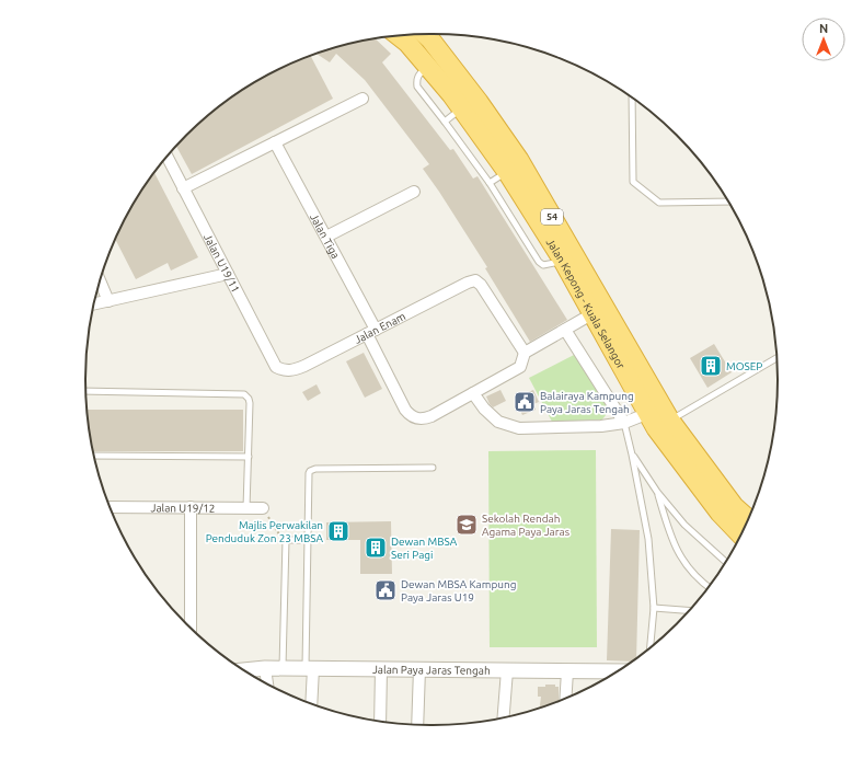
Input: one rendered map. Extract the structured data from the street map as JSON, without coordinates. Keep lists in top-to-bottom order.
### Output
{
  "streets": {
    "highway": ["54", "Jalan Kepong - Kuala Selangor"],
    "street": [
      "Jalan Tiga",
      "Jalan U19/11",
      "Jalan Enam",
      "Jalan U19/12",
      "Jalan Paya Jaras Tengah"
    ]
  },
  "crossings": [
    ["Jalan Tiga", "Jalan Enam"],
    ["Jalan U19/11", "Jalan Enam"]
  ],
  "places": {
    "building": ["MOSEP", "Majlis Perwakilan Penduduk Zon 23 MBSA", "Dewan MBSA Seri Pagi"],
    "public building": ["Balairaya Kampung Paya Jaras Tengah", "Dewan MBSA Kampung Paya Jaras U19"],
    "school or university": ["Sekolah Rendah Agama Paya Jaras"]
  },
  "north": "top"
}
